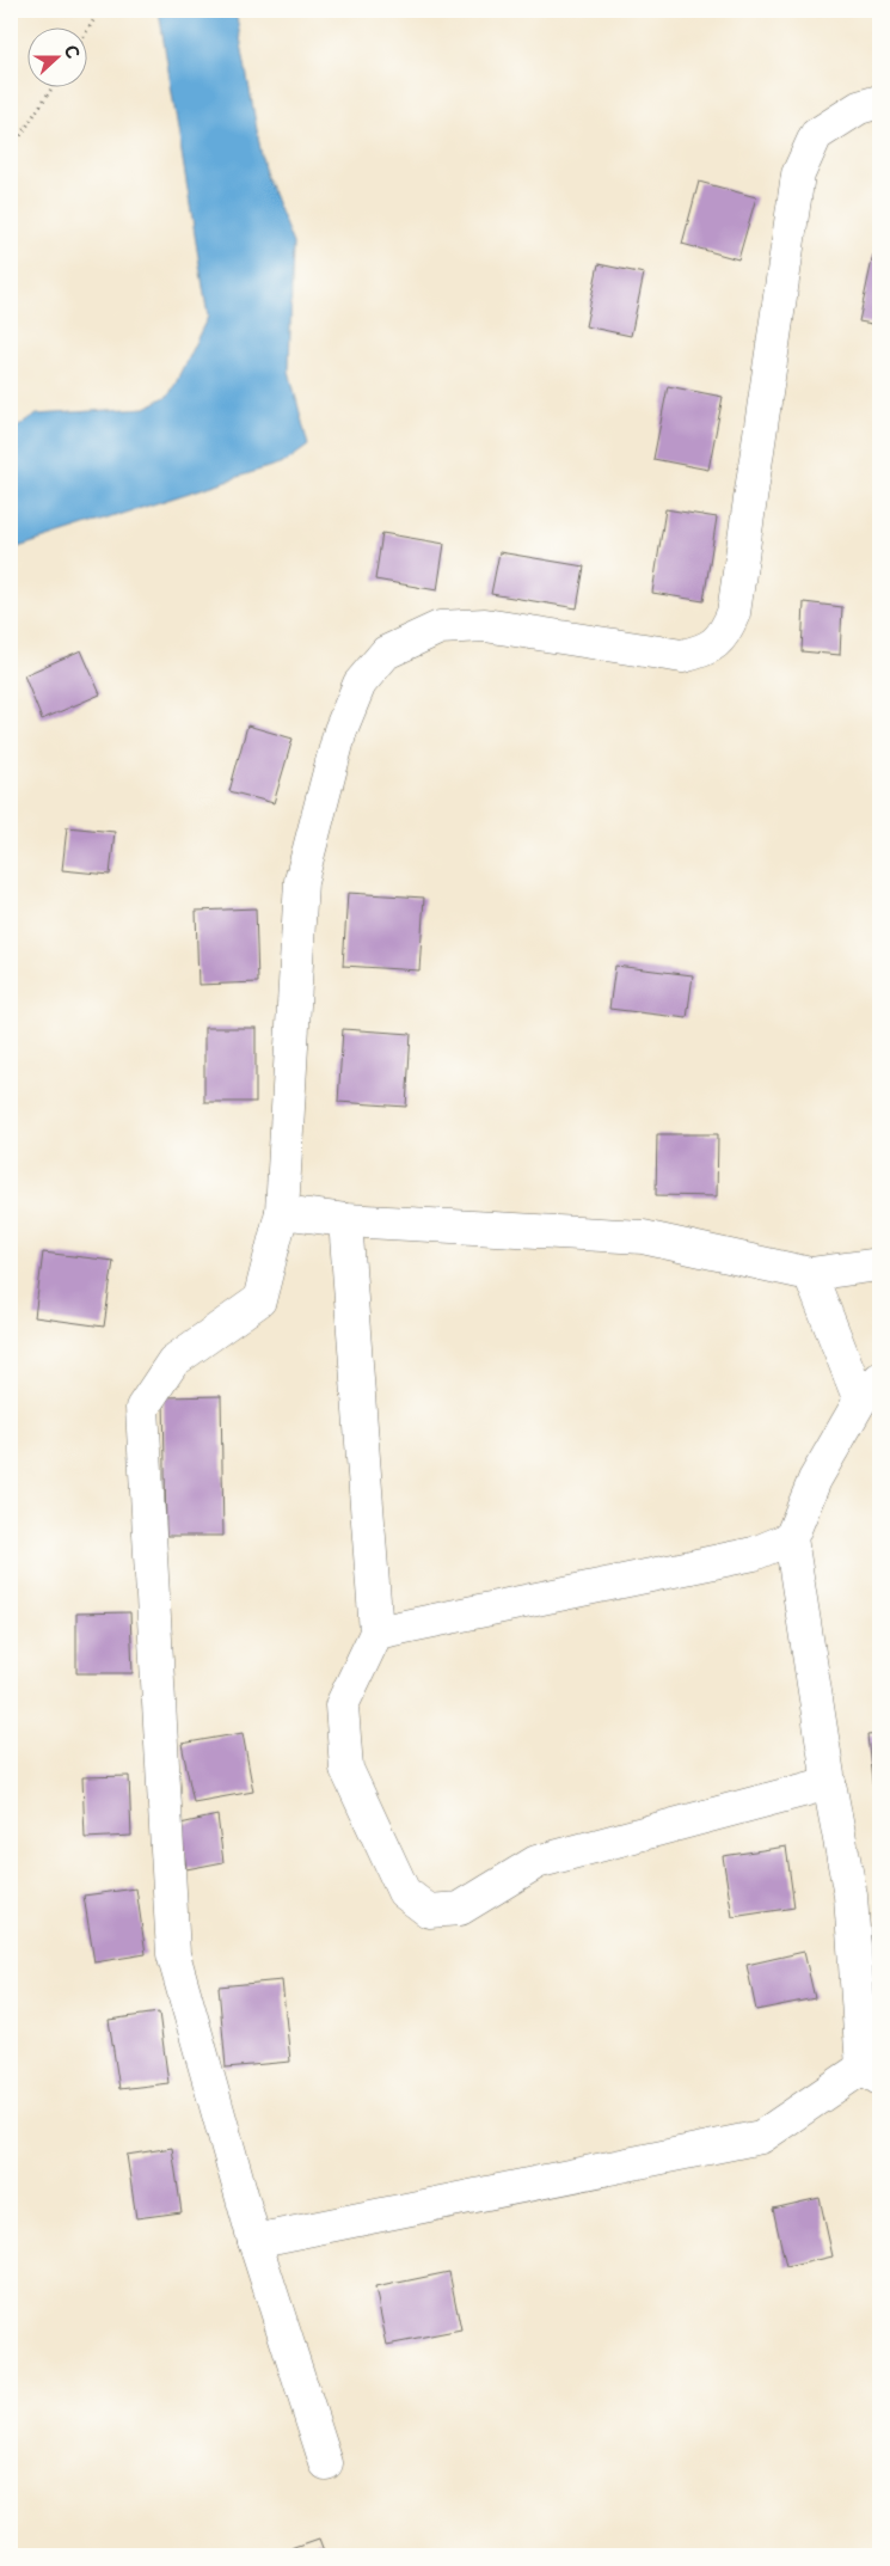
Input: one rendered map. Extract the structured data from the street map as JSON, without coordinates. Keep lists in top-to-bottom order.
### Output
{
  "north": "right"
}
